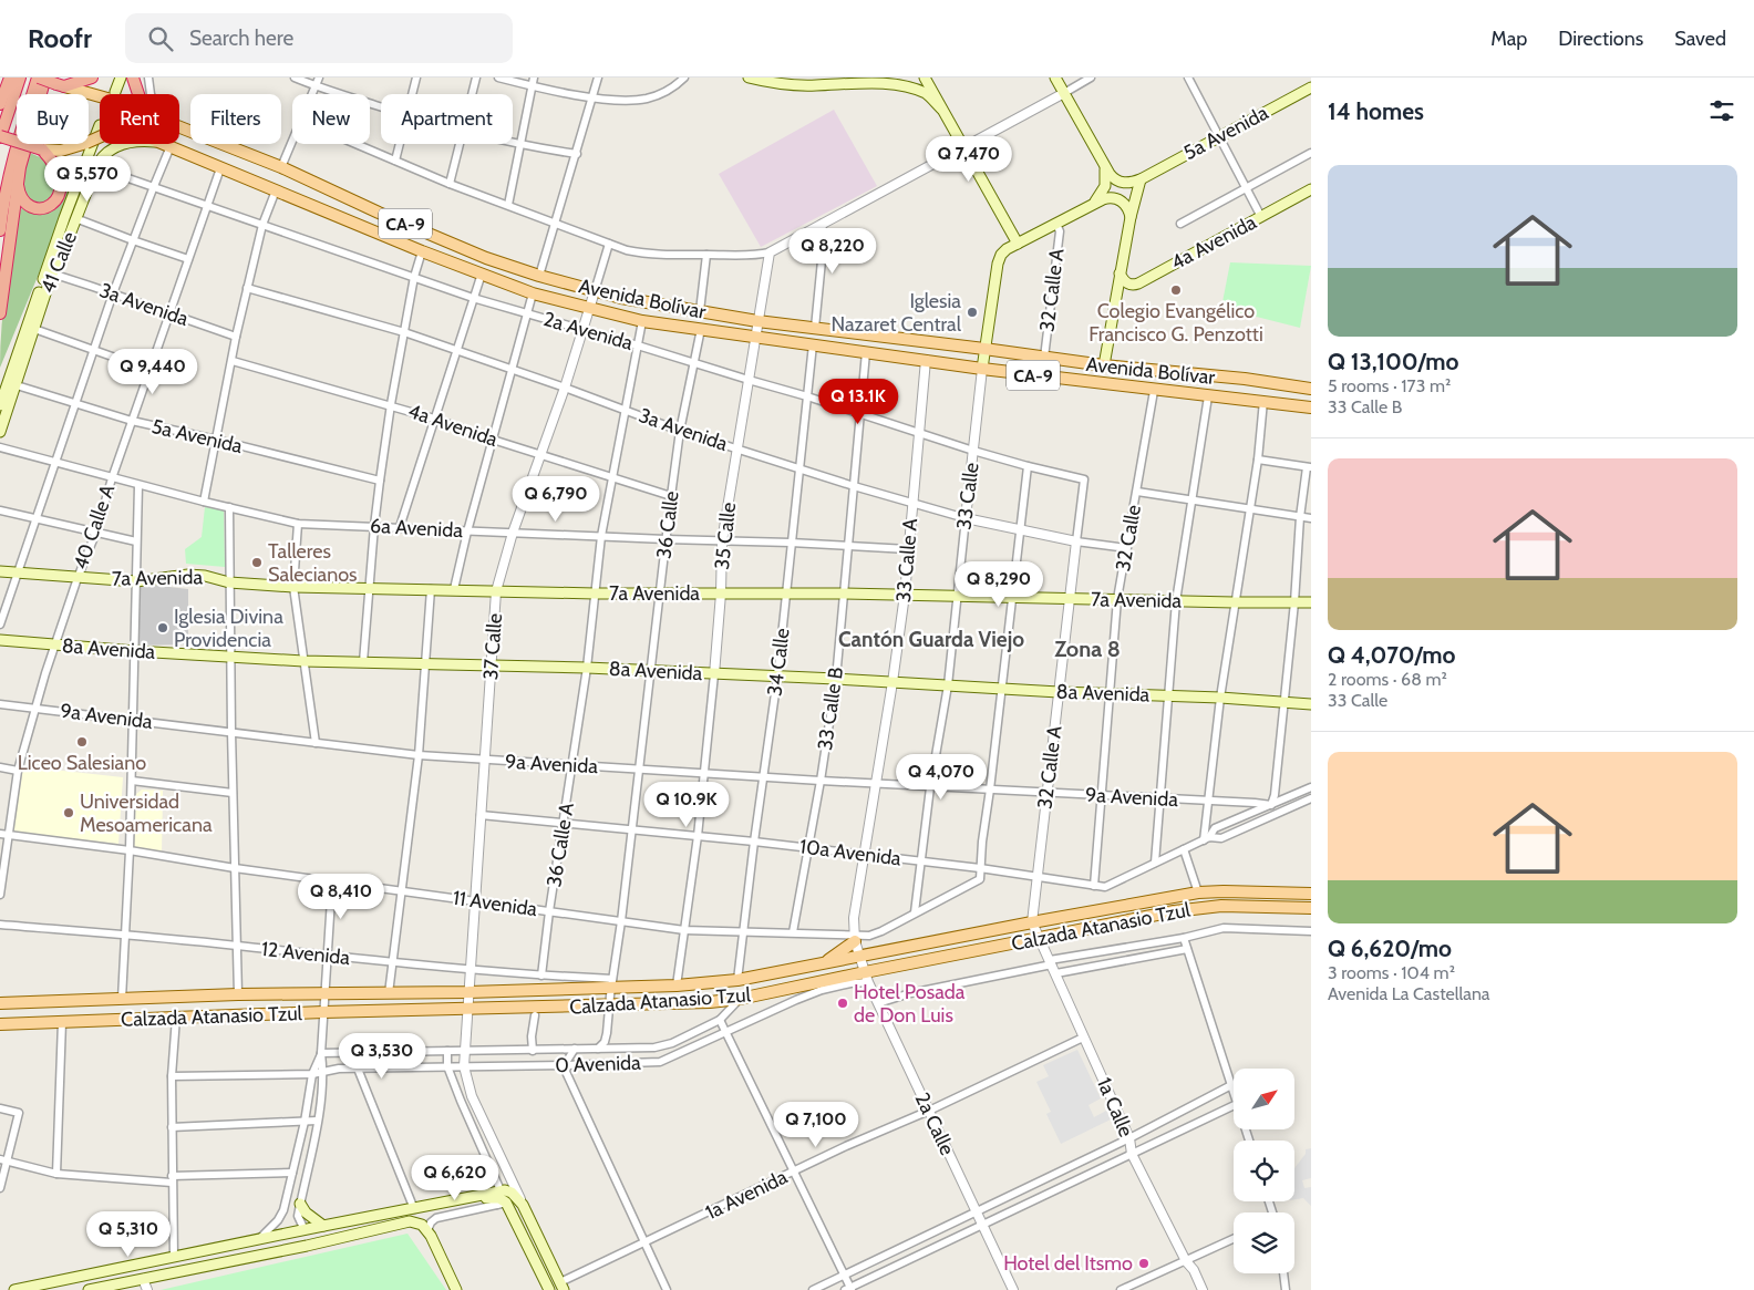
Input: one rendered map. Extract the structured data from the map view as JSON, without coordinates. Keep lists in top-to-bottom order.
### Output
{
  "streets": {
    "highway": ["Avenida Bolívar"],
    "main road": [
      "5a Avenida",
      "CA-9",
      "4a Avenida",
      "41 Calle",
      "33 Calle",
      "7a Avenida",
      "8a Avenida",
      "Calzada Atanasio Tzul"
    ],
    "street": [
      "32 Calle A",
      "3a Avenida",
      "2a Avenida",
      "36 Calle",
      "40 Calle A",
      "6a Avenida",
      "35 Calle",
      "32 Calle",
      "33 Calle A",
      "37 Calle",
      "34 Calle",
      "33 Calle B",
      "9a Avenida",
      "36 Calle A",
      "10a Avenida",
      "11 Avenida",
      "12 Avenida",
      "0 Avenida",
      "1a Calle",
      "2a Calle",
      "1a Avenida"
    ]
  },
  "crossings": [
    ["5a Avenida", "41 Calle"],
    ["5a Avenida", "40 Calle A"],
    ["4a Avenida", "36 Calle"],
    ["4a Avenida", "37 Calle"],
    ["4a Avenida", "36 Calle A"],
    ["41 Calle", "Avenida Bolívar"],
    ["41 Calle", "3a Avenida"],
    ["41 Calle", "2a Avenida"],
    ["32 Calle A", "Avenida Bolívar"],
    ["32 Calle A", "3a Avenida"],
    ["32 Calle A", "2a Avenida"],
    ["32 Calle A", "7a Avenida"],
    ["32 Calle A", "8a Avenida"],
    ["32 Calle A", "9a Avenida"],
    ["32 Calle A", "10a Avenida"],
    ["32 Calle A", "Calzada Atanasio Tzul"],
    ["32 Calle A", "1a Calle"],
    ["Avenida Bolívar", "33 Calle"],
    ["Avenida Bolívar", "36 Calle"],
    ["Avenida Bolívar", "40 Calle A"],
    ["Avenida Bolívar", "35 Calle"],
    ["Avenida Bolívar", "32 Calle"],
    ["Avenida Bolívar", "33 Calle A"],
    ["Avenida Bolívar", "37 Calle"],
    ["Avenida Bolívar", "34 Calle"],
    ["Avenida Bolívar", "33 Calle B"],
    ["Avenida Bolívar", "36 Calle A"],
    ["3a Avenida", "33 Calle"],
    ["3a Avenida", "36 Calle"],
    ["3a Avenida", "40 Calle A"],
    ["3a Avenida", "35 Calle"],
    ["3a Avenida", "32 Calle"],
    ["3a Avenida", "33 Calle A"],
    ["3a Avenida", "37 Calle"],
    ["3a Avenida", "34 Calle"],
    ["3a Avenida", "33 Calle B"],
    ["3a Avenida", "36 Calle A"],
    ["2a Avenida", "33 Calle"],
    ["2a Avenida", "36 Calle"],
    ["2a Avenida", "40 Calle A"],
    ["2a Avenida", "35 Calle"],
    ["2a Avenida", "33 Calle A"],
    ["2a Avenida", "37 Calle"],
    ["2a Avenida", "34 Calle"],
    ["2a Avenida", "33 Calle B"],
    ["2a Avenida", "36 Calle A"],
    ["33 Calle", "7a Avenida"],
    ["33 Calle", "8a Avenida"],
    ["33 Calle", "9a Avenida"],
    ["33 Calle", "10a Avenida"],
    ["33 Calle", "11 Avenida"],
    ["36 Calle", "6a Avenida"],
    ["36 Calle", "7a Avenida"],
    ["36 Calle", "8a Avenida"],
    ["36 Calle", "9a Avenida"],
    ["36 Calle", "10a Avenida"],
    ["36 Calle", "11 Avenida"],
    ["36 Calle", "Calzada Atanasio Tzul"],
    ["36 Calle", "12 Avenida"],
    ["36 Calle", "0 Avenida"],
    ["40 Calle A", "6a Avenida"],
    ["40 Calle A", "7a Avenida"],
    ["40 Calle A", "8a Avenida"],
    ["40 Calle A", "9a Avenida"],
    ["40 Calle A", "11 Avenida"],
    ["6a Avenida", "35 Calle"],
    ["6a Avenida", "33 Calle A"],
    ["6a Avenida", "37 Calle"],
    ["6a Avenida", "34 Calle"],
    ["6a Avenida", "33 Calle B"],
    ["6a Avenida", "36 Calle A"],
    ["35 Calle", "7a Avenida"],
    ["35 Calle", "8a Avenida"],
    ["35 Calle", "9a Avenida"],
    ["35 Calle", "10a Avenida"],
    ["35 Calle", "11 Avenida"],
    ["35 Calle", "Calzada Atanasio Tzul"],
    ["32 Calle", "7a Avenida"],
    ["32 Calle", "8a Avenida"],
    ["32 Calle", "9a Avenida"],
    ["32 Calle", "10a Avenida"],
    ["33 Calle A", "7a Avenida"],
    ["33 Calle A", "8a Avenida"],
    ["33 Calle A", "9a Avenida"],
    ["33 Calle A", "10a Avenida"],
    ["33 Calle A", "11 Avenida"],
    ["33 Calle A", "Calzada Atanasio Tzul"],
    ["33 Calle A", "2a Calle"],
    ["7a Avenida", "37 Calle"],
    ["7a Avenida", "34 Calle"],
    ["7a Avenida", "33 Calle B"],
    ["7a Avenida", "36 Calle A"],
    ["37 Calle", "8a Avenida"],
    ["37 Calle", "9a Avenida"],
    ["37 Calle", "10a Avenida"],
    ["37 Calle", "11 Avenida"],
    ["37 Calle", "Calzada Atanasio Tzul"],
    ["37 Calle", "12 Avenida"],
    ["37 Calle", "0 Avenida"],
    ["8a Avenida", "34 Calle"],
    ["8a Avenida", "33 Calle B"],
    ["8a Avenida", "36 Calle A"],
    ["34 Calle", "9a Avenida"],
    ["34 Calle", "10a Avenida"],
    ["34 Calle", "11 Avenida"],
    ["34 Calle", "Calzada Atanasio Tzul"],
    ["33 Calle B", "9a Avenida"],
    ["33 Calle B", "10a Avenida"],
    ["33 Calle B", "11 Avenida"],
    ["9a Avenida", "36 Calle A"],
    ["9a Avenida", "10a Avenida"],
    ["36 Calle A", "10a Avenida"],
    ["36 Calle A", "11 Avenida"],
    ["36 Calle A", "12 Avenida"],
    ["10a Avenida", "11 Avenida"],
    ["Calzada Atanasio Tzul", "12 Avenida"],
    ["Calzada Atanasio Tzul", "0 Avenida"],
    ["Calzada Atanasio Tzul", "1a Calle"],
    ["Calzada Atanasio Tzul", "2a Calle"],
    ["0 Avenida", "2a Calle"],
    ["1a Calle", "1a Avenida"],
    ["2a Calle", "1a Avenida"]
  ],
  "districts": ["Cantón Guarda Viejo", "Zona 8"],
  "places": [
    "Colegio Evangélico Francisco G. Penzotti",
    "Iglesia Nazaret Central",
    "Talleres Salecianos",
    "Iglesia Divina Providencia",
    "Liceo Salesiano",
    "Universidad Mesoamericana",
    "Hotel Posada de Don Luis",
    "Hotel del Itsmo"
  ],
  "north": "top right",
  "page": {
    "header": "Roofr",
    "search": "Search here",
    "nav": ["Map", "Directions", "Saved"],
    "heading": "14 homes",
    "chip": [
      "Buy",
      "Rent",
      "Filters",
      "New",
      "Apartment"
    ],
    "price": [
      "Q 7,470",
      "Q 5,570",
      "Q 8,220",
      "Q 9,440",
      "Q 13.1K",
      "Q 6,790",
      "Q 8,290",
      "Q 4,070",
      "Q 10.9K",
      "Q 8,410",
      "Q 3,530",
      "Q 7,100",
      "Q 6,620",
      "Q 5,310"
    ],
    "list": [
      {
        "name": "Q 13,100/mo",
        "note": "5 rooms · 173 m² · 33 Calle B"
      },
      {
        "name": "Q 4,070/mo",
        "note": "2 rooms · 68 m² · 33 Calle"
      },
      {
        "name": "Q 6,620/mo",
        "note": "3 rooms · 104 m² · Avenida La Castellana"
      }
    ]
  }
}
